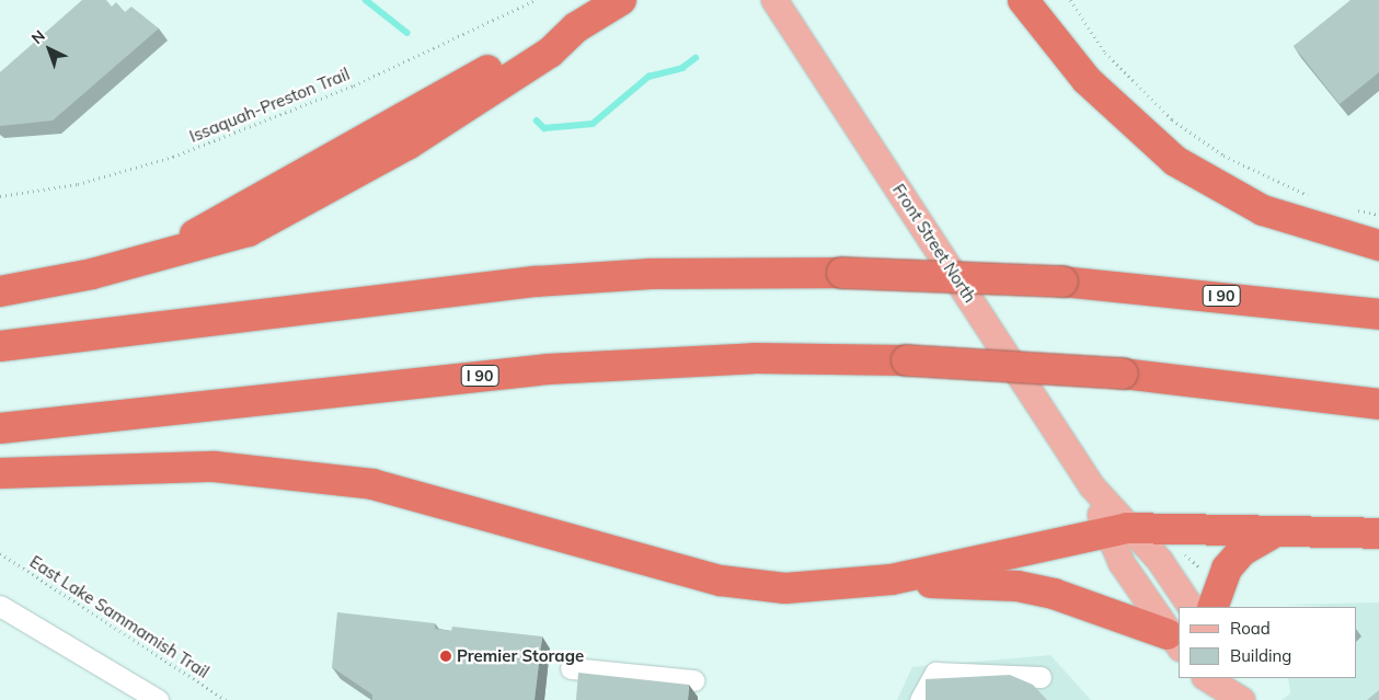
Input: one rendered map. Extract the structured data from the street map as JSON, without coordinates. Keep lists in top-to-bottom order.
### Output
{
  "streets": {
    "highway": ["I 90"],
    "main road": ["Front Street North"],
    "path": ["Issaquah-Preston Trail", "East Lake Sammamish Trail"]
  },
  "places": ["Premier Storage"],
  "legend": ["Road", "Building"],
  "north": "top left"
}
